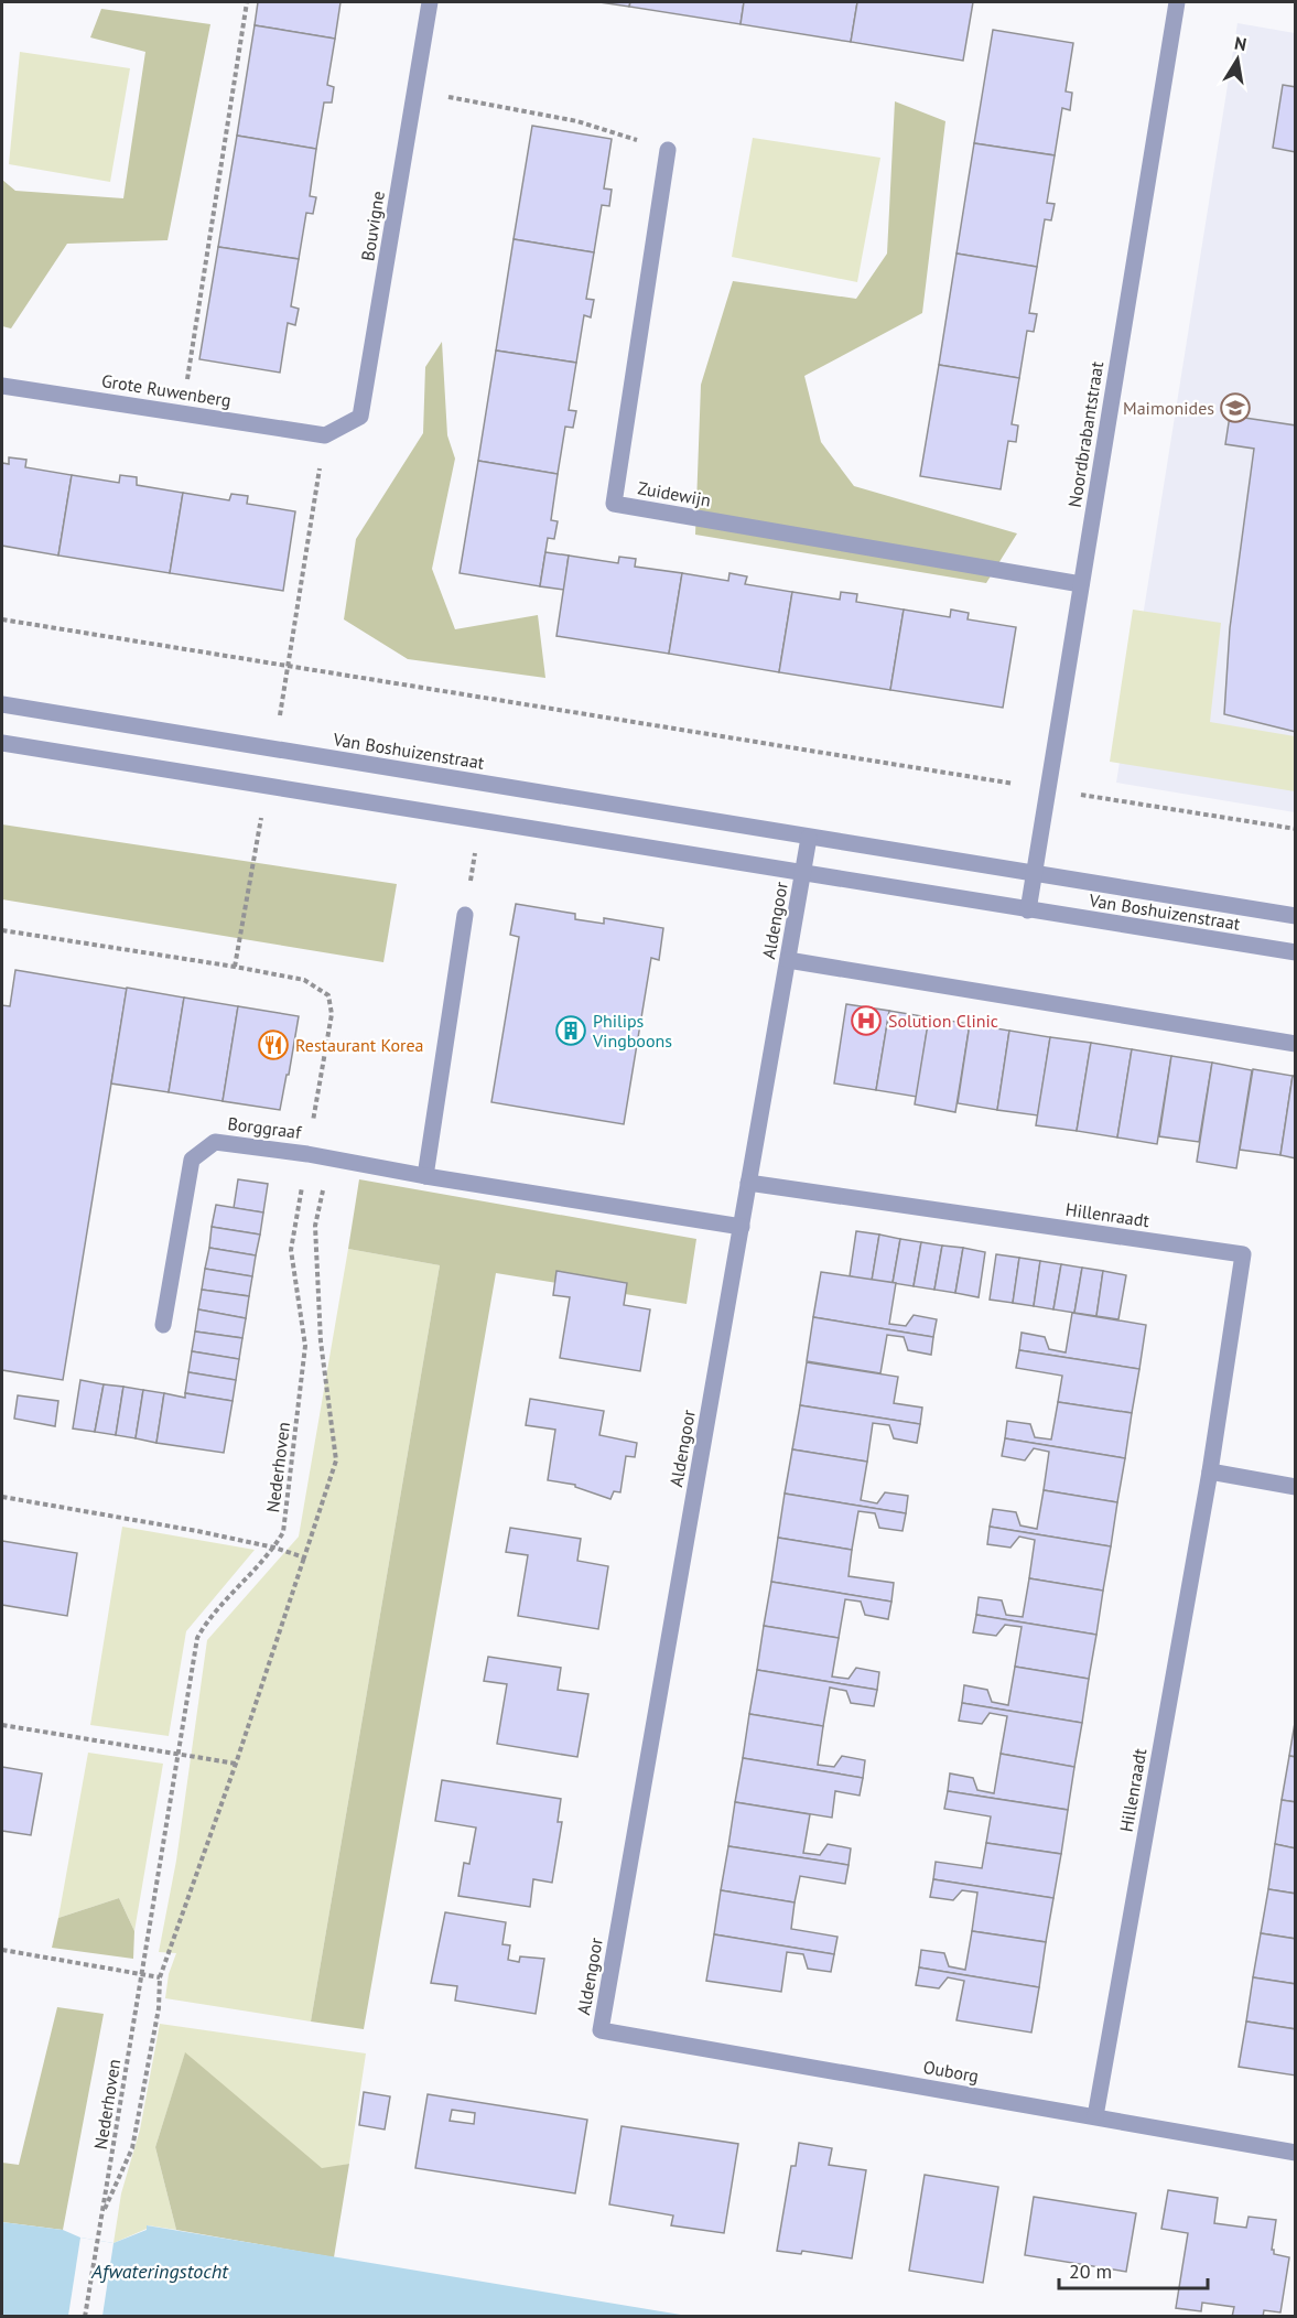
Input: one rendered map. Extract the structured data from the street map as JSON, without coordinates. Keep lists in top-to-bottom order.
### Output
{
  "streets": {
    "street": [
      "Bouvigne",
      "Grote Ruwenberg",
      "Noordbrabantstraat",
      "Zuidewijn",
      "Van Boshuizenstraat",
      "Aldengoor",
      "Borggraaf",
      "Hillenraadt",
      "Ouborg"
    ],
    "path": ["Nederhoven"]
  },
  "crossings": [
    ["Bouvigne", "Grote Ruwenberg"],
    ["Noordbrabantstraat", "Zuidewijn"],
    ["Noordbrabantstraat", "Van Boshuizenstraat"],
    ["Van Boshuizenstraat", "Aldengoor"],
    ["Aldengoor", "Borggraaf"],
    ["Aldengoor", "Hillenraadt"],
    ["Aldengoor", "Ouborg"],
    ["Borggraaf", "Nederhoven"],
    ["Hillenraadt", "Ouborg"]
  ],
  "water": ["Afwateringstocht"],
  "places": {
    "school or university": ["Maimonides"],
    "hospital": ["Solution Clinic"],
    "building": ["Philips Vingboons"],
    "restaurant": ["Restaurant Korea"]
  },
  "scale_bar": "20 m",
  "north": "top"
}
